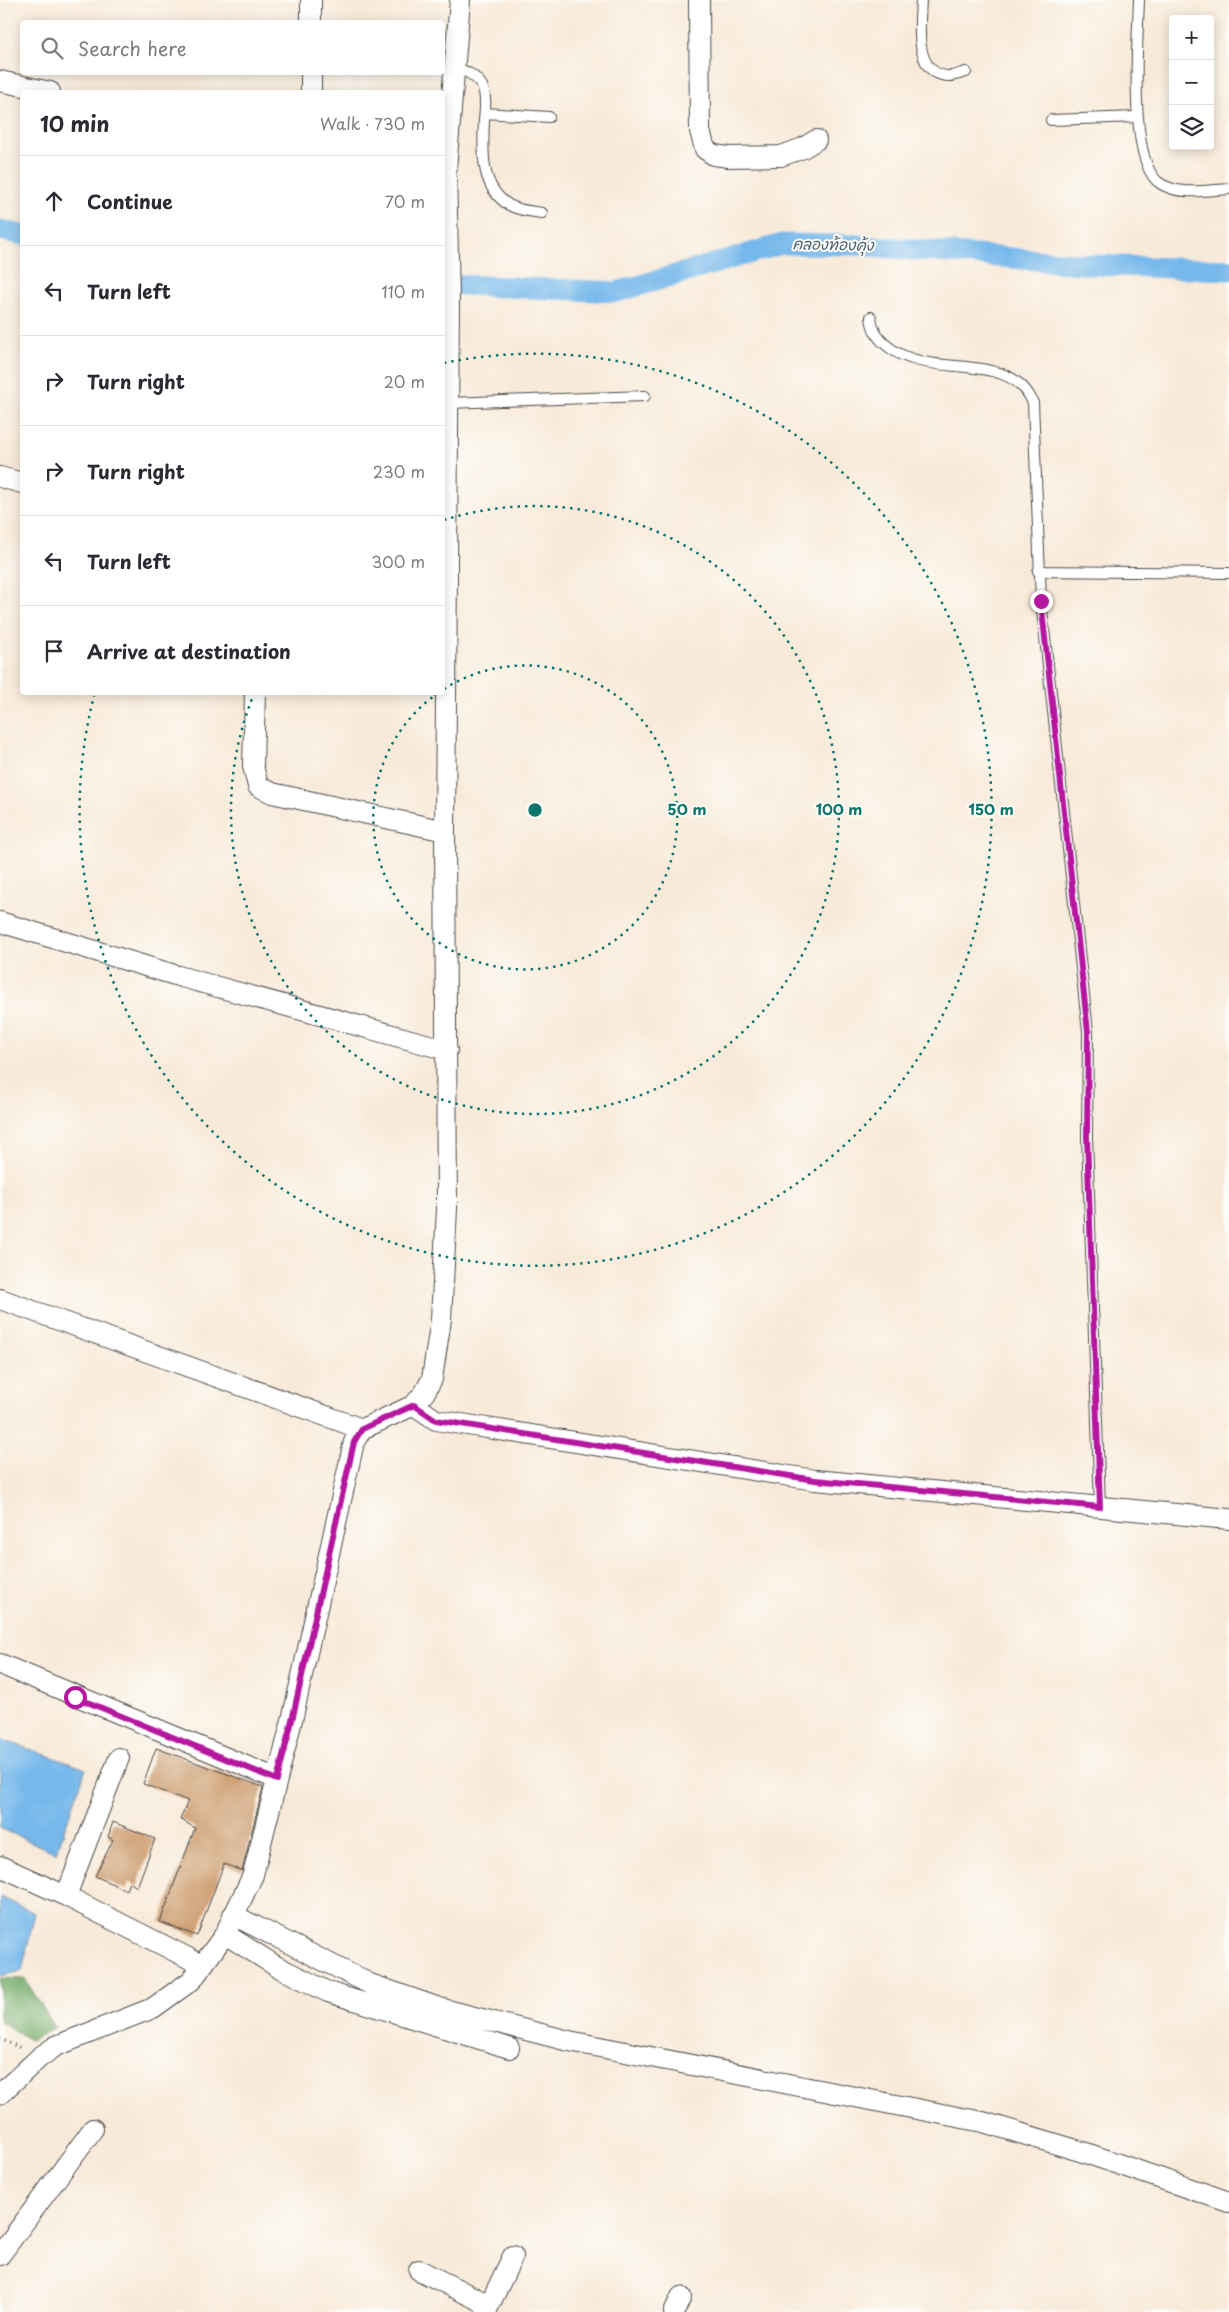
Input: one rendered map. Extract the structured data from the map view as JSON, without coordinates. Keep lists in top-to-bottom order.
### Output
{
  "water": ["คลองท้องคุ้ง"],
  "page": {
    "map_buttons": ["+", "−"],
    "search": "Search here",
    "heading": ["10 min", "Walk · 730 m"],
    "list": [
      ["Continue", "70 m"],
      ["Turn left", "110 m"],
      ["Turn right", "20 m"],
      ["Turn right", "230 m"],
      ["Turn left", "300 m"],
      "Arrive at destination"
    ]
  },
  "rings": ["50 m", "100 m", "150 m"]
}
